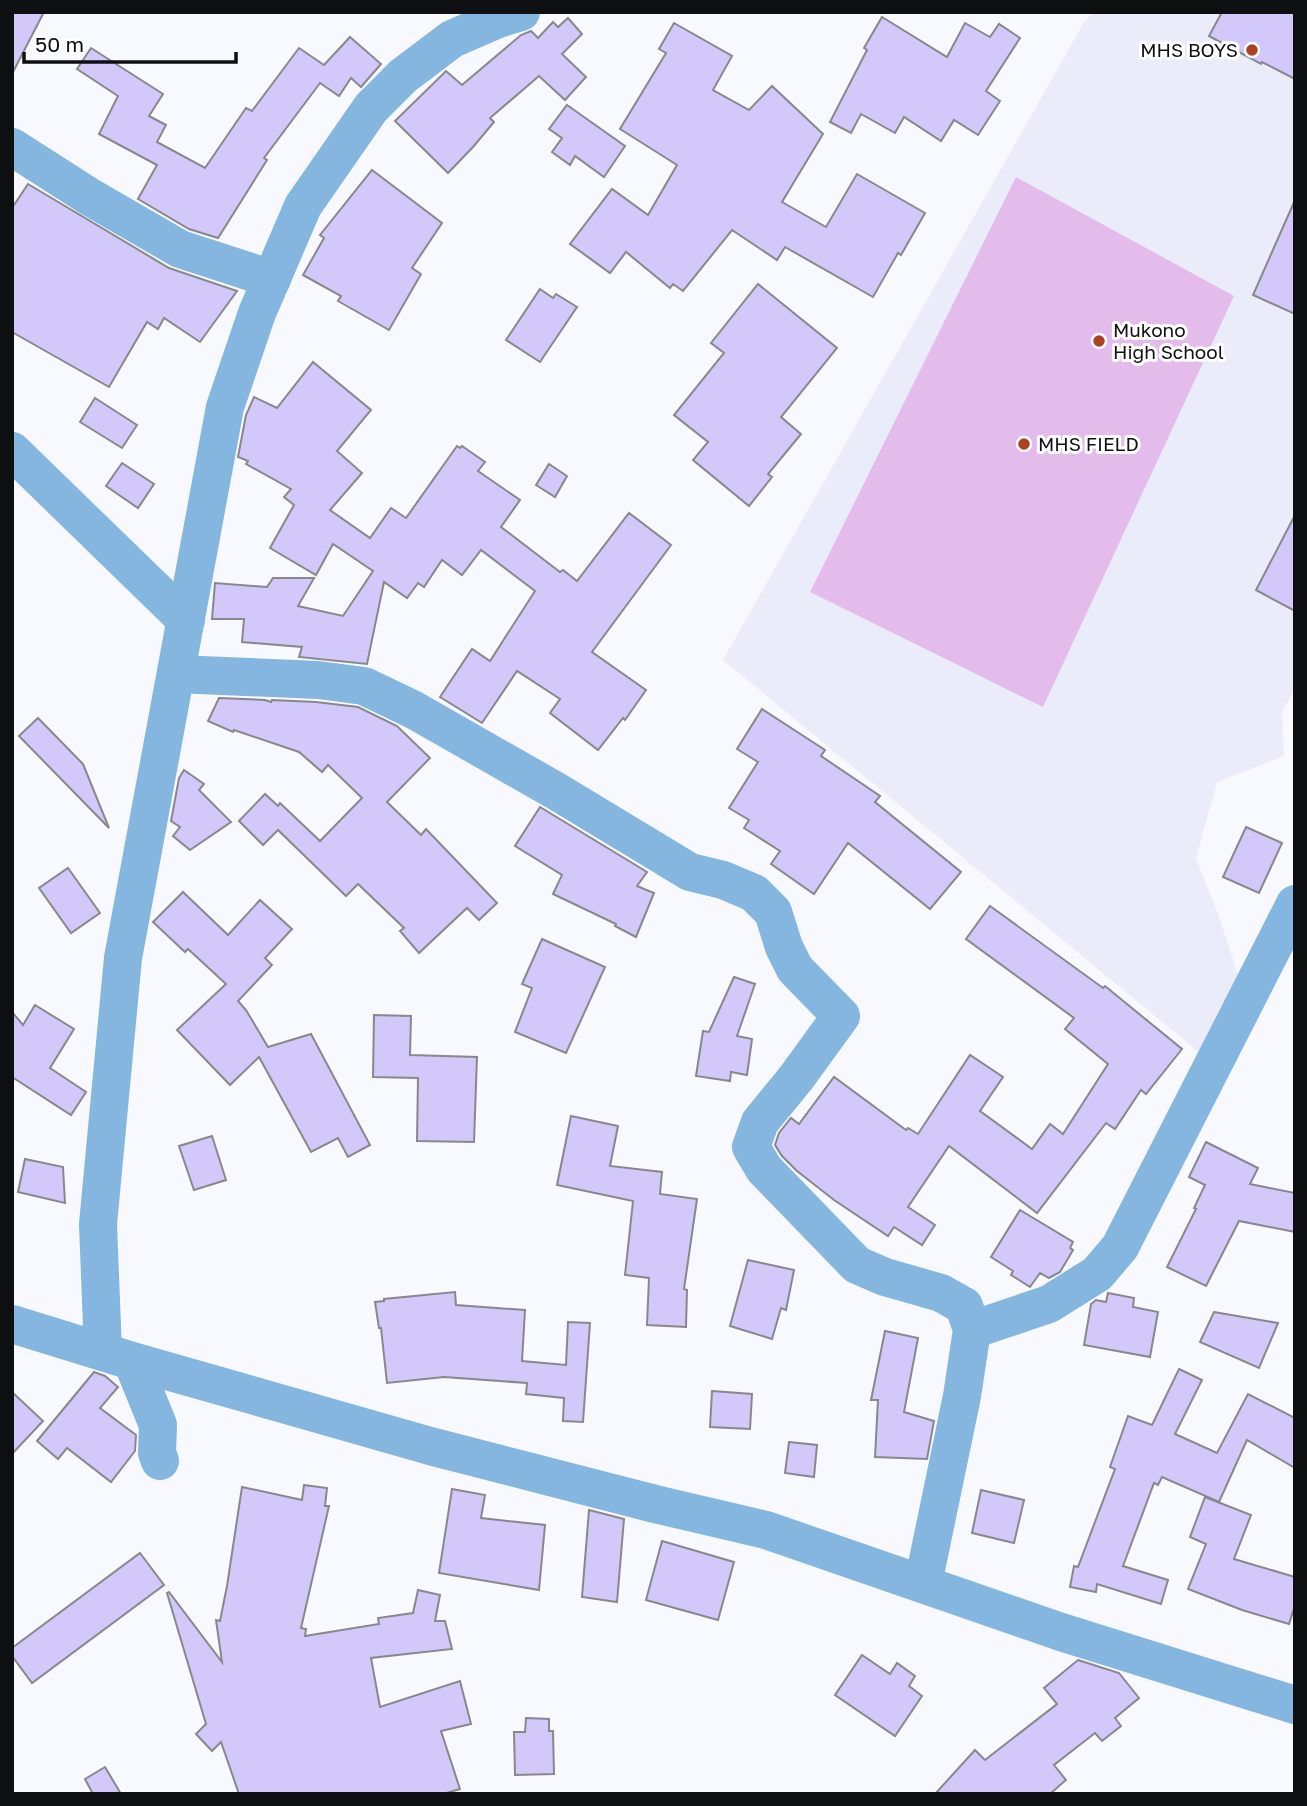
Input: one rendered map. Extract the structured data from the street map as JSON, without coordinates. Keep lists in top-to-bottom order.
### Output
{
  "places": ["MHS BOYS", "Mukono High School", "MHS FIELD"],
  "scale_bar": "50 m"
}
